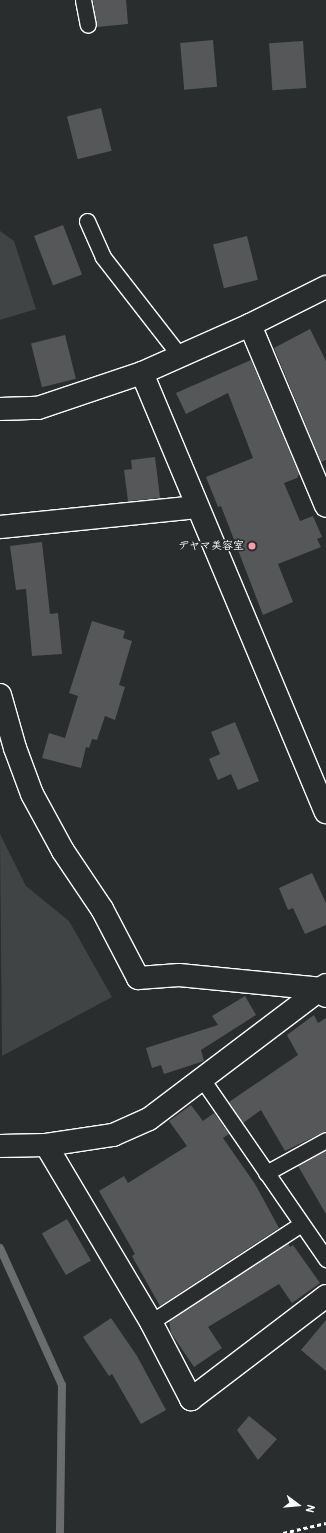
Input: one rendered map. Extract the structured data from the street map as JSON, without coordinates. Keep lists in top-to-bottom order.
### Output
{
  "places": ["デヤマ美容室"],
  "north": "right"
}
